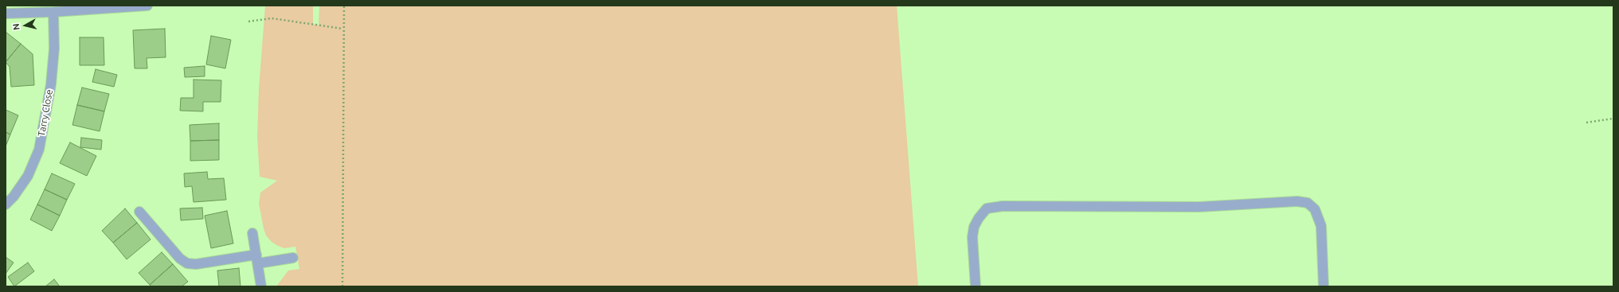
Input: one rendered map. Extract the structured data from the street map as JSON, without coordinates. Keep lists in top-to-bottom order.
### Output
{
  "streets": {
    "street": ["Tarry Close"]
  },
  "north": "left"
}
